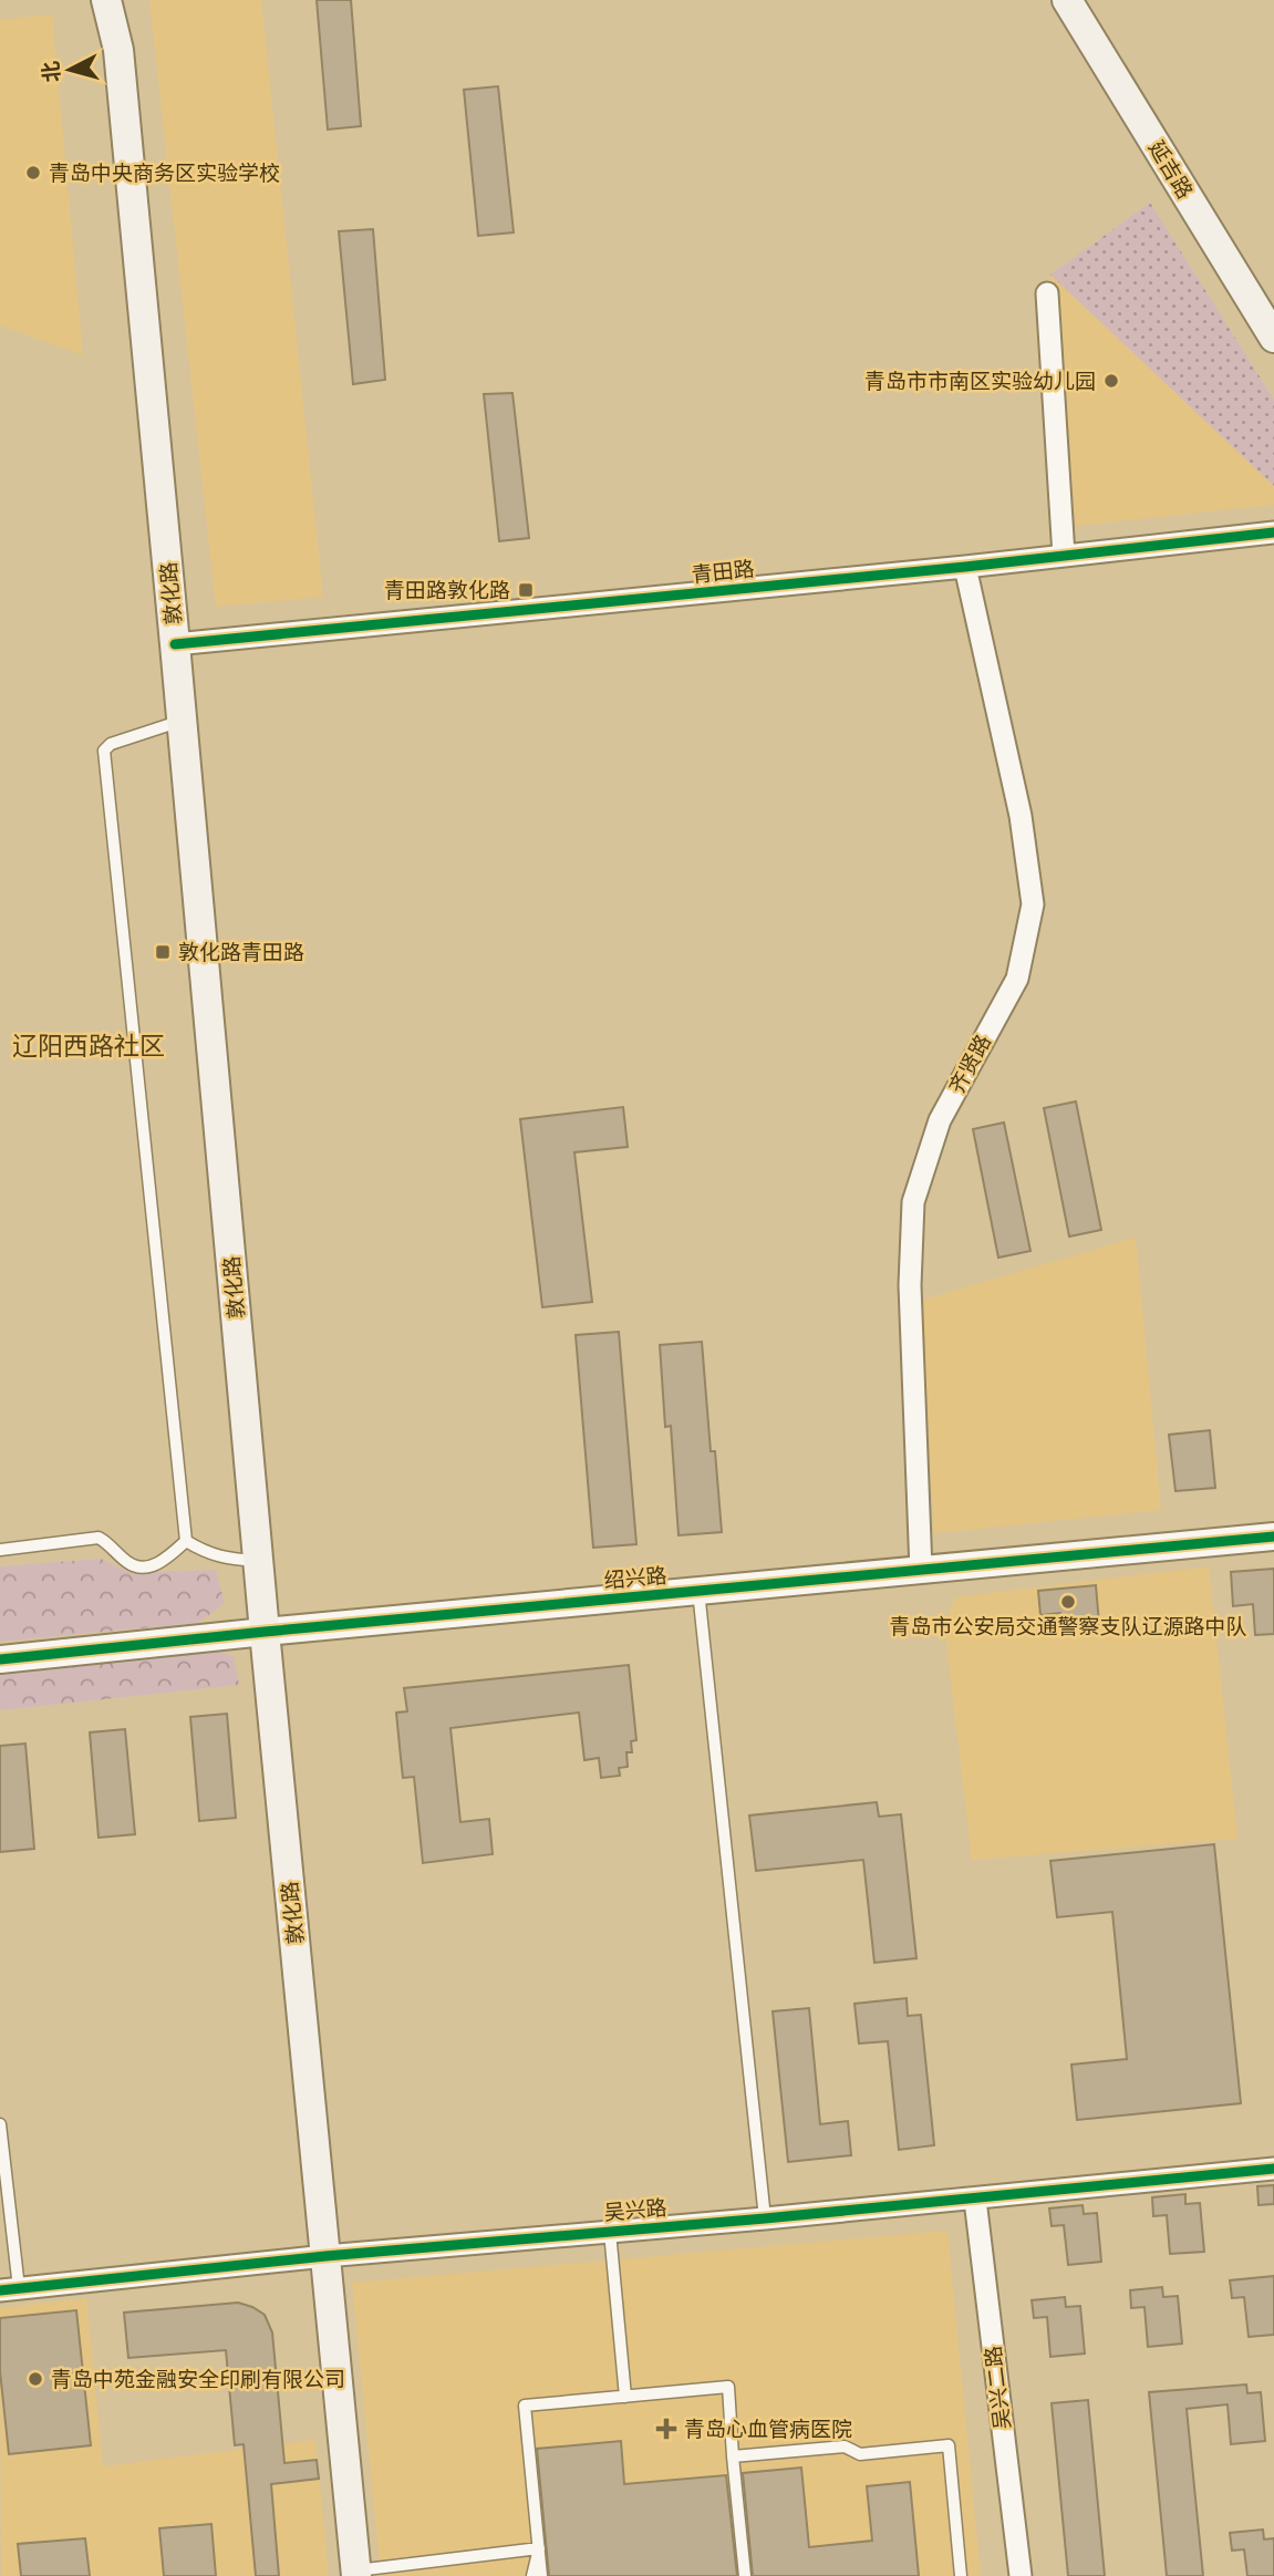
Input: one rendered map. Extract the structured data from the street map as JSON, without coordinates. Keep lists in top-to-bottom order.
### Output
{
  "streets": {
    "main road": ["延吉路", "敦化路"],
    "street": [
      "青田路",
      "齐贤路",
      "绍兴路",
      "吴兴路",
      "吴兴二路"
    ]
  },
  "crossings": [
    ["青田路", "敦化路"],
    ["青田路", "齐贤路"],
    ["敦化路", "绍兴路"],
    ["敦化路", "吴兴路"],
    ["齐贤路", "绍兴路"],
    ["吴兴路", "吴兴二路"]
  ],
  "districts": ["辽阳西路社区"],
  "places": {
    "other": [
      "青岛中央商务区实验学校",
      "青岛市市南区实验幼儿园",
      "青岛市公安局交通警察支队辽源路中队",
      "青岛中苑金融安全印刷有限公司"
    ],
    "transit": ["青田路敦化路", "敦化路青田路"],
    "health": ["青岛心血管病医院"]
  },
  "north": "left"
}
